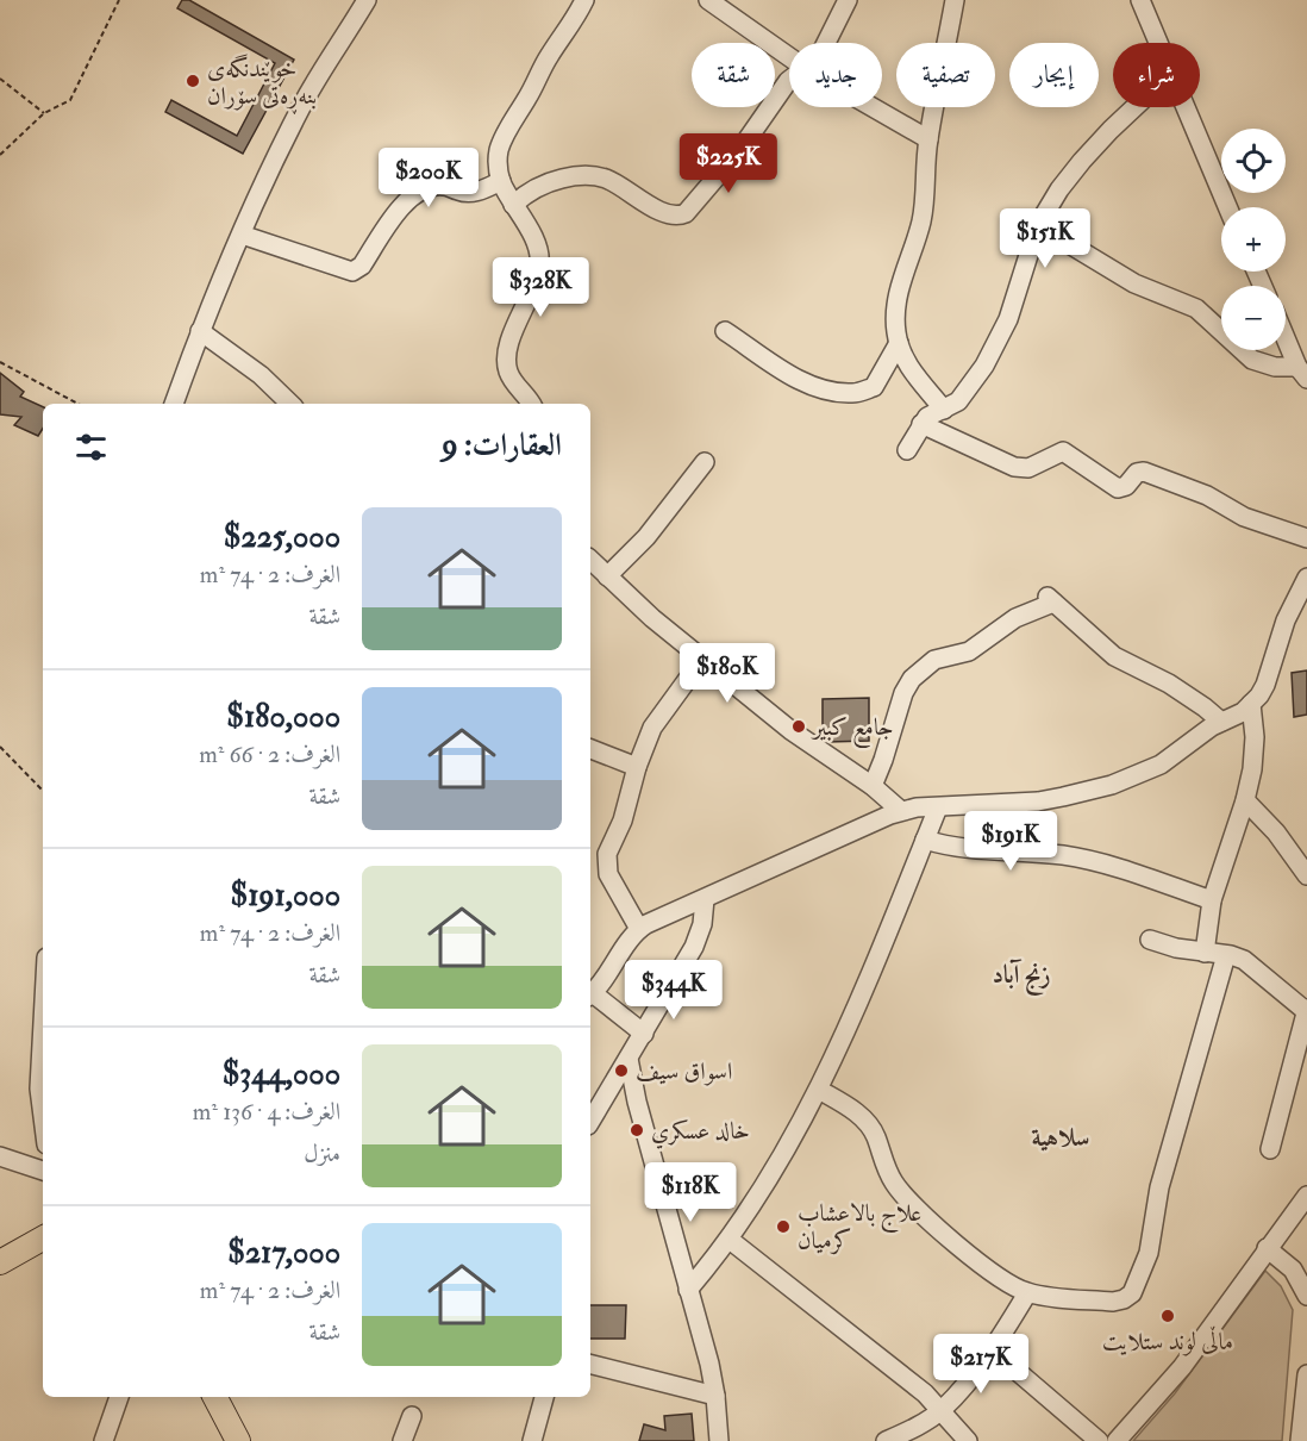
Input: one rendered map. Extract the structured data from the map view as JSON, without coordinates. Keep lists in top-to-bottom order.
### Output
{
  "districts": ["زنج آباد", "سلاهية"],
  "places": [
    "خوێندنگەی بنەڕەتی سۆران",
    "جامع كبير",
    "اسواق سيف",
    "خالد عسکري",
    "علاج بالاعشاب كرميان",
    "ماڵی لوند ستلایت"
  ],
  "page": {
    "chip": [
      "شراء",
      "إيجار",
      "تصفية",
      "جديد",
      "شقة"
    ],
    "map_buttons": ["+", "−"],
    "price": [
      "$225K",
      "$200K",
      "$151K",
      "$328K",
      "$180K",
      "$191K",
      "$344K",
      "$118K",
      "$217K"
    ],
    "heading": "العقارات: 9",
    "list": [
      {
        "name": "$225,000",
        "note": "الغرف: 2 · 74 m² · شقة"
      },
      {
        "name": "$180,000",
        "note": "الغرف: 2 · 66 m² · شقة"
      },
      {
        "name": "$191,000",
        "note": "الغرف: 2 · 74 m² · شقة"
      },
      {
        "name": "$344,000",
        "note": "الغرف: 4 · 136 m² · منزل"
      },
      {
        "name": "$217,000",
        "note": "الغرف: 2 · 74 m² · شقة"
      }
    ]
  }
}
